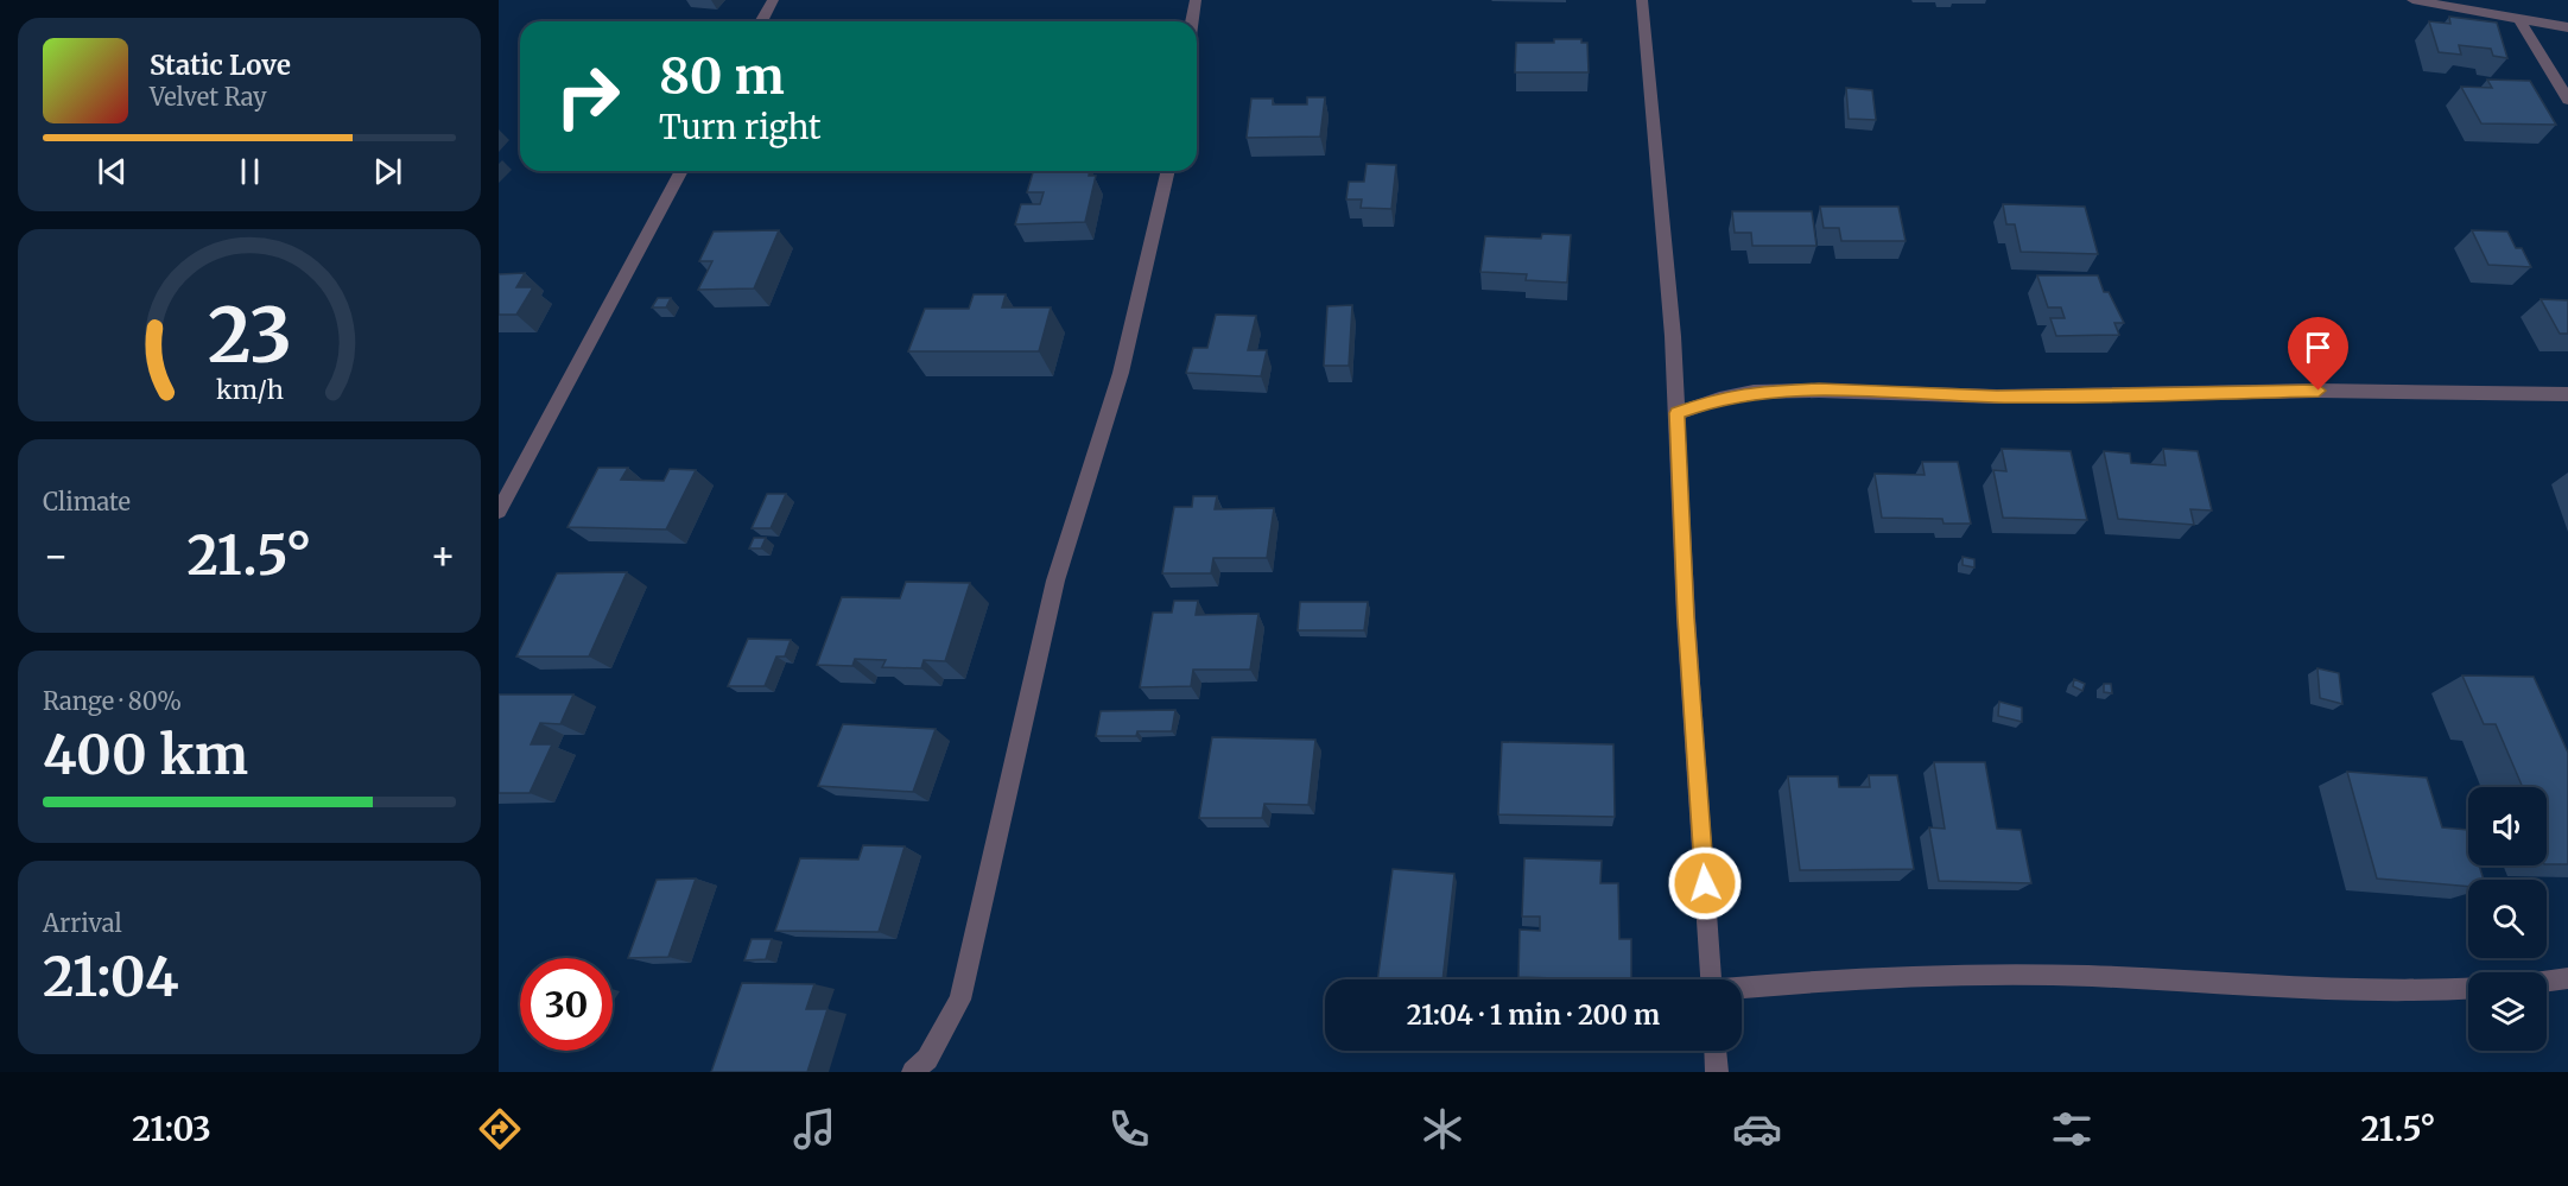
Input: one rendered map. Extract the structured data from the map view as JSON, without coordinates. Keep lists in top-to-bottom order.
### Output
{
  "page": {
    "turn": ["80 m", "Turn right"],
    "song": ["Static Love", "Velvet Ray"],
    "tile": [
      "Climate",
      ["Range · 80%", "400 km"],
      ["Arrival", "21:04"]
    ],
    "heat": ["−", "21.5°", "+"],
    "limit": "30",
    "trip": "21:04 · 1 min · 200 m",
    "tabs": ["21:03", "21.5°"],
    "gauge": ["23", "km/h"]
  }
}
